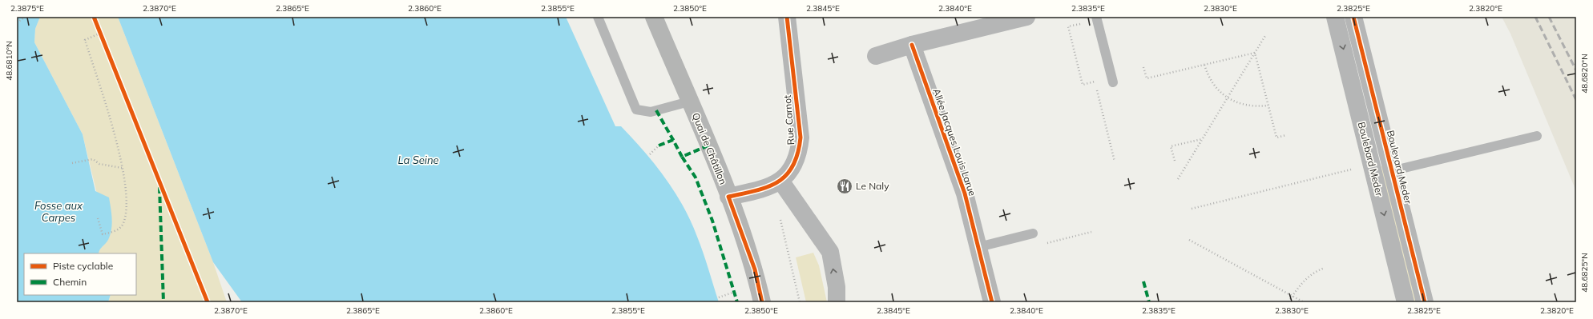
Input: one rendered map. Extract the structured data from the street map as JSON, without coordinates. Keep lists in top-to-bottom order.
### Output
{
  "streets": {
    "main road": ["Quai de Châtillon"],
    "street": [
      "Rue Carnot",
      "Allée Jacques Louis Larue",
      "Boulebard Meder",
      "Boulevard Meder"
    ]
  },
  "crossings": [
    ["Rue Carnot", "Quai de Châtillon"]
  ],
  "one_way": ["Boulebard Meder"],
  "water": ["La Seine", "Fosse aux Carpes"],
  "places": {
    "restaurant": ["Le Naly"]
  },
  "legend": ["Piste cyclable", "Chemin"],
  "coordinates": [
    "2.3875°E",
    "2.3870°E",
    "2.3865°E",
    "2.3860°E",
    "2.3855°E",
    "2.3850°E",
    "2.3845°E",
    "2.3840°E",
    "2.3835°E",
    "2.3830°E",
    "2.3825°E",
    "2.3820°E",
    "48.6810°N",
    "48.6820°N",
    "48.6825°N"
  ]
}
